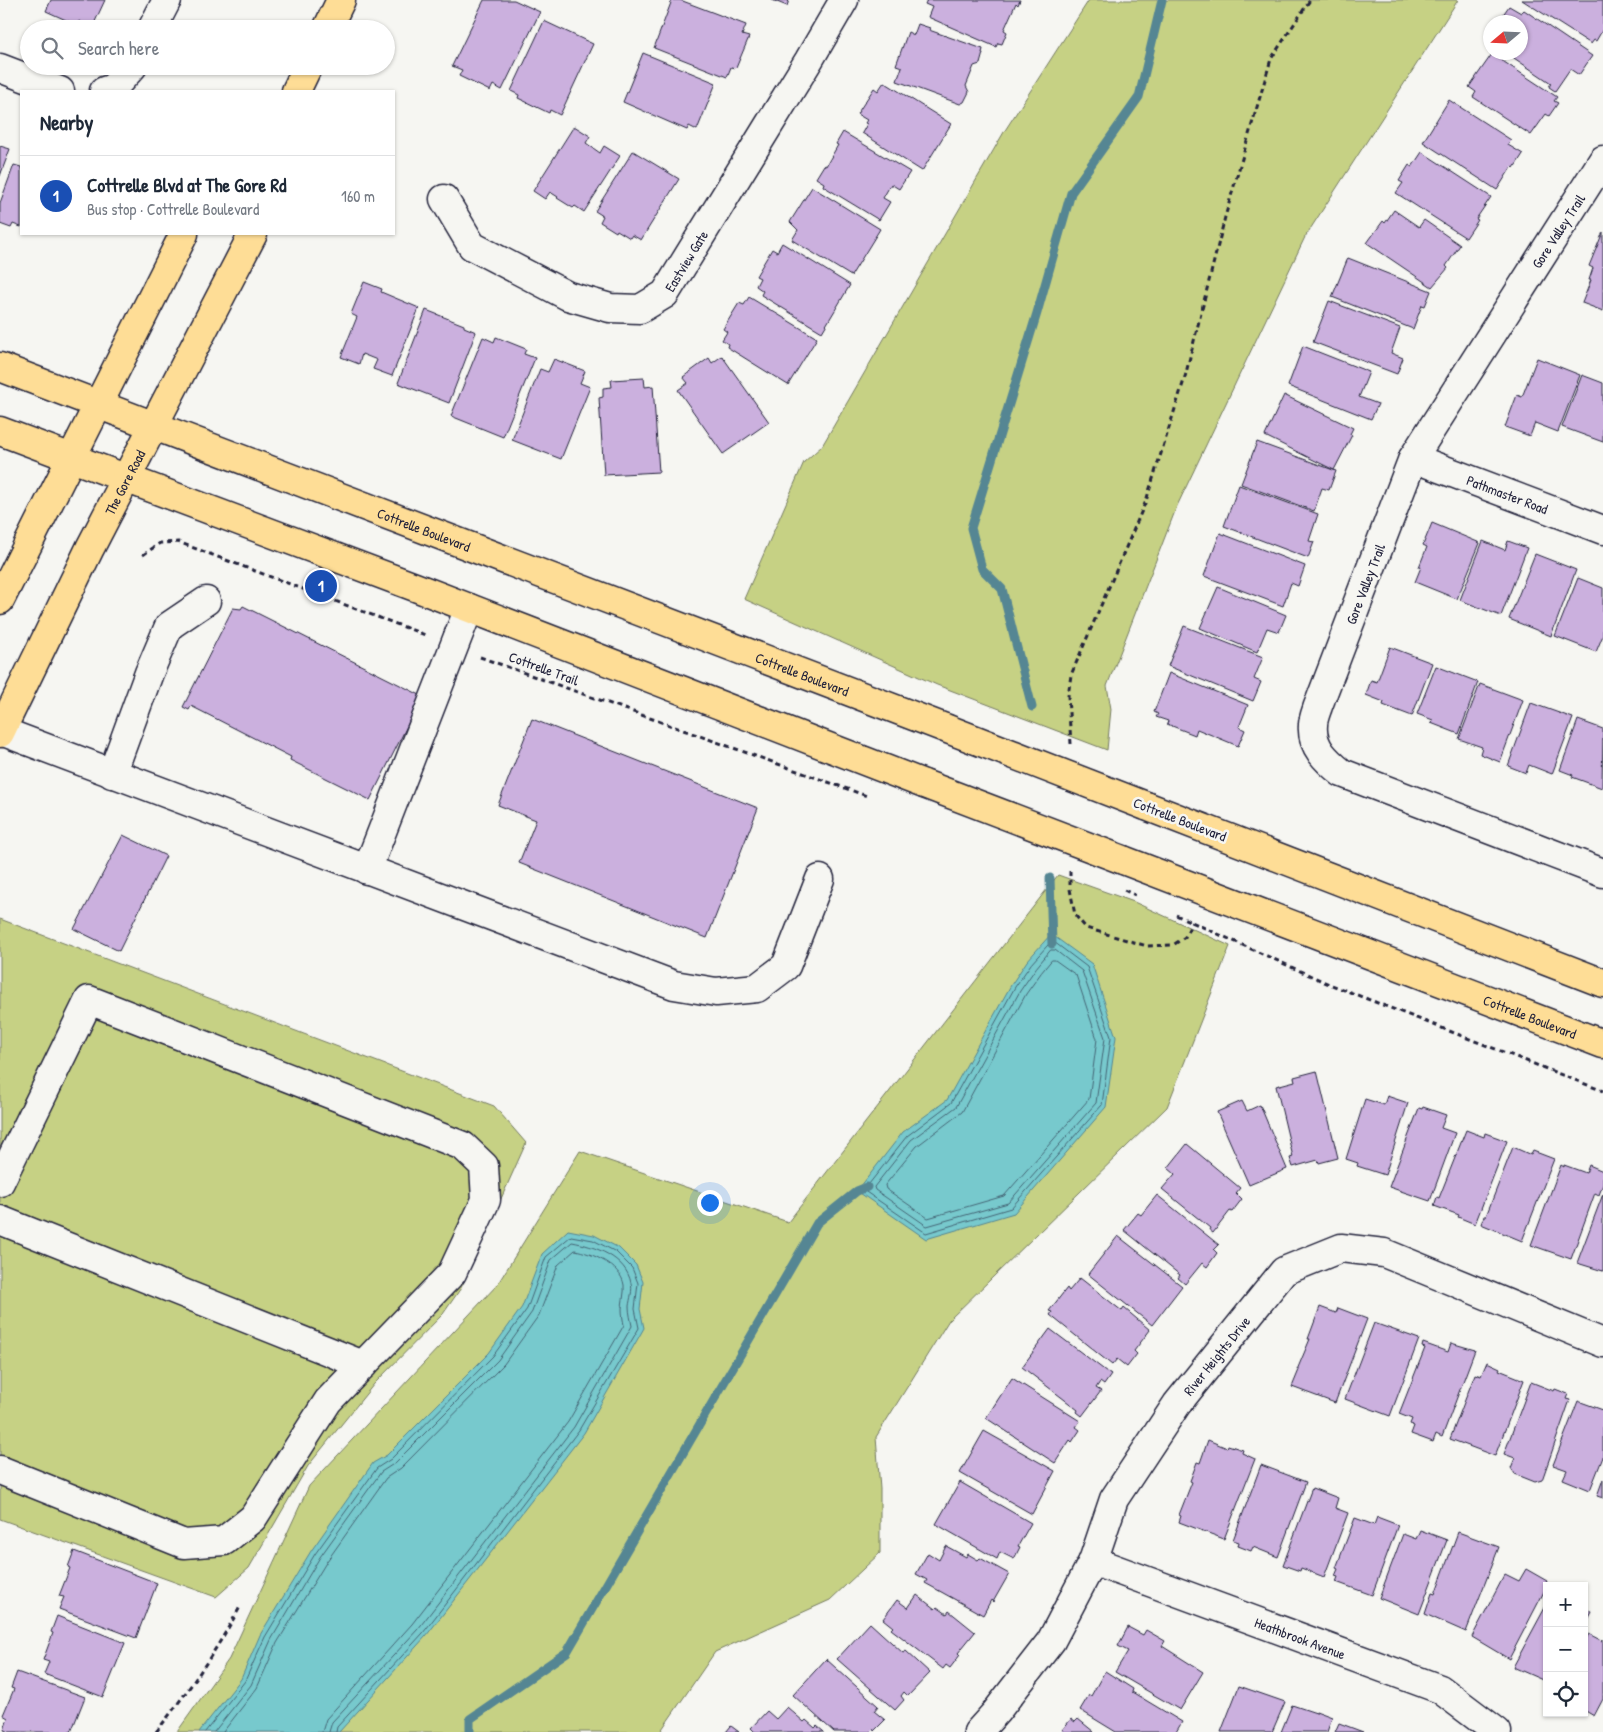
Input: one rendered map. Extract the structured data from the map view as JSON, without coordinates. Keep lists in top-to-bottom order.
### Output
{
  "streets": {
    "main road": ["The Gore Road", "Cottrelle Boulevard"],
    "street": [
      "Gore Valley Trail",
      "Eastview Gate",
      "Pathmaster Road",
      "River Heights Drive",
      "Heathbrook Avenue"
    ],
    "path": ["Cottrelle Trail"]
  },
  "crossings": [
    ["Gore Valley Trail", "Pathmaster Road"],
    ["The Gore Road", "Cottrelle Boulevard"],
    ["River Heights Drive", "Heathbrook Avenue"]
  ],
  "north": "left",
  "page": {
    "search": "Search here",
    "heading": "Nearby",
    "list": [
      {
        "mark": "1",
        "name": "Cottrelle Blvd at The Gore Rd",
        "note": "Bus stop · Cottrelle Boulevard",
        "value": "160 m"
      }
    ],
    "pins": "1",
    "map_buttons": ["+", "−"]
  }
}
